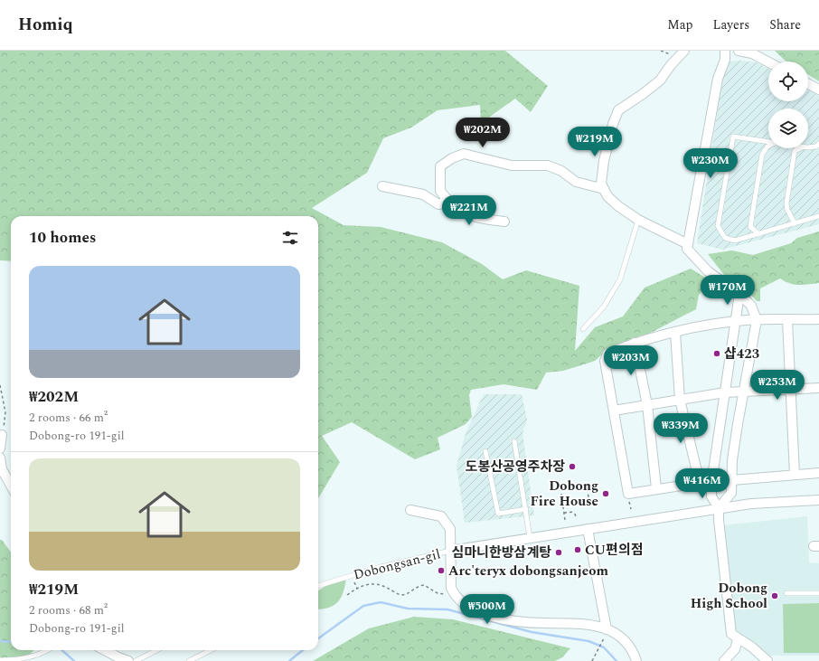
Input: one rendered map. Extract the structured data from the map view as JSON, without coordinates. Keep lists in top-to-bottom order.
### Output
{
  "streets": {
    "street": ["Dobongsan-gil"]
  },
  "places": [
    "샵423",
    "도봉산공영주차장",
    "Dobong Fire House",
    "CU편의점",
    "심마니한방삼계탕",
    "Arc'teryx dobongsanjeom",
    "Dobong High School"
  ],
  "page": {
    "header": "Homiq",
    "nav": ["Map", "Layers", "Share"],
    "price": [
      "₩202M",
      "₩219M",
      "₩230M",
      "₩221M",
      "₩170M",
      "₩203M",
      "₩253M",
      "₩339M",
      "₩416M",
      "₩500M"
    ],
    "heading": "10 homes",
    "list": [
      {
        "name": "₩202M",
        "note": "2 rooms · 66 m² · Dobong-ro 191-gil"
      },
      {
        "name": "₩219M",
        "note": "2 rooms · 68 m² · Dobong-ro 191-gil"
      }
    ]
  }
}
